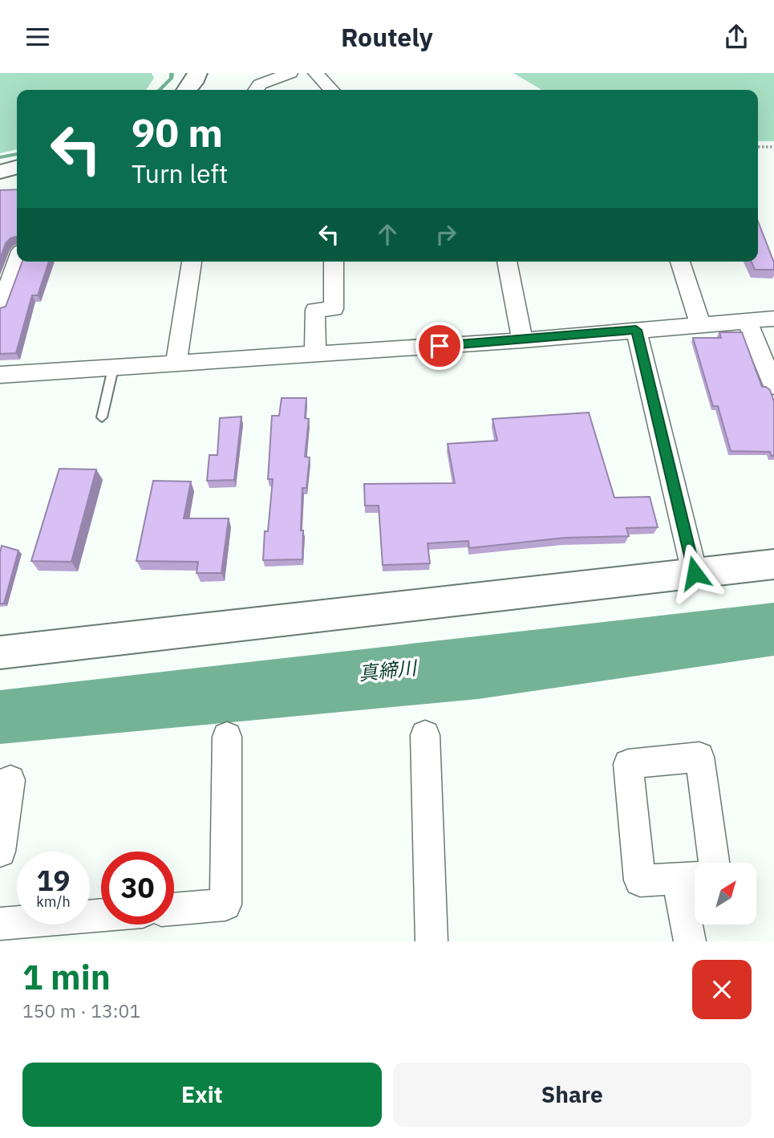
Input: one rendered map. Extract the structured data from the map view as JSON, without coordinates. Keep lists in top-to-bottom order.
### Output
{
  "water": ["真締川"],
  "north": "top right",
  "page": {
    "header": "Routely",
    "turn": ["90 m", "Turn left"],
    "speed": "19 km/h",
    "limit": "30",
    "heading": ["1 min", "150 m · 13:01"],
    "buttons": ["Exit", "Share"]
  }
}
